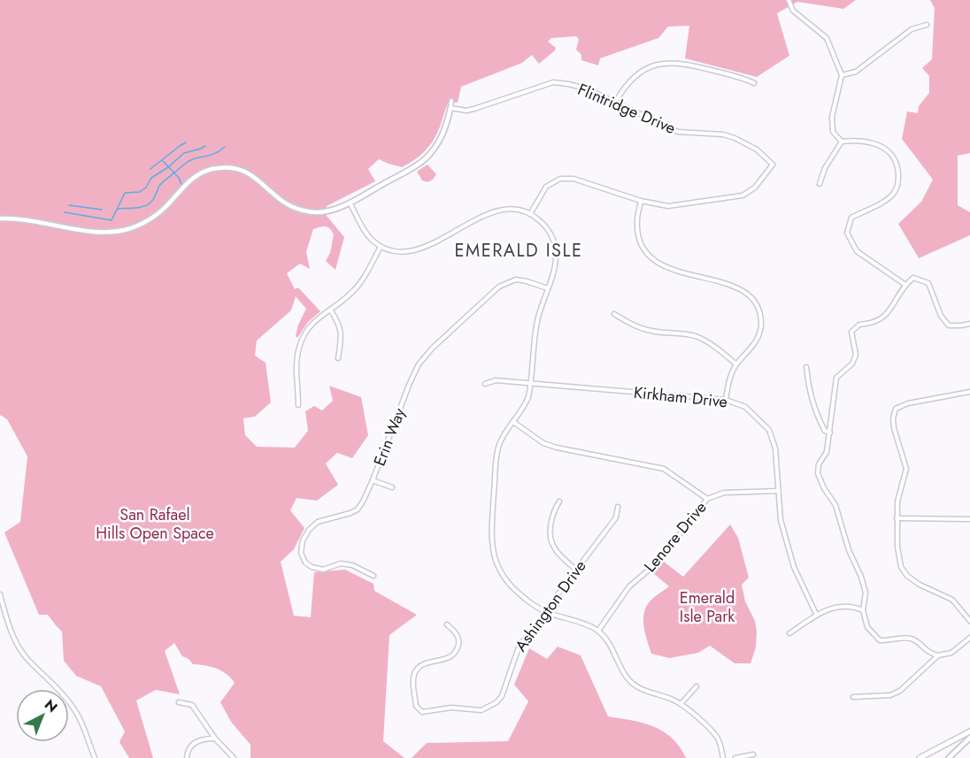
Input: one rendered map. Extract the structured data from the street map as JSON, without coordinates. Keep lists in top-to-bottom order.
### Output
{
  "streets": {
    "street": [
      "Flintridge Drive",
      "Kirkham Drive",
      "Erin Way",
      "Lenore Drive",
      "Ashington Drive"
    ]
  },
  "crossings": [
    ["Kirkham Drive", "Lenore Drive"]
  ],
  "districts": ["EMERALD ISLE"],
  "parks": ["San Rafael Hills Open Space", "Emerald Isle Park"],
  "north": "top right"
}
